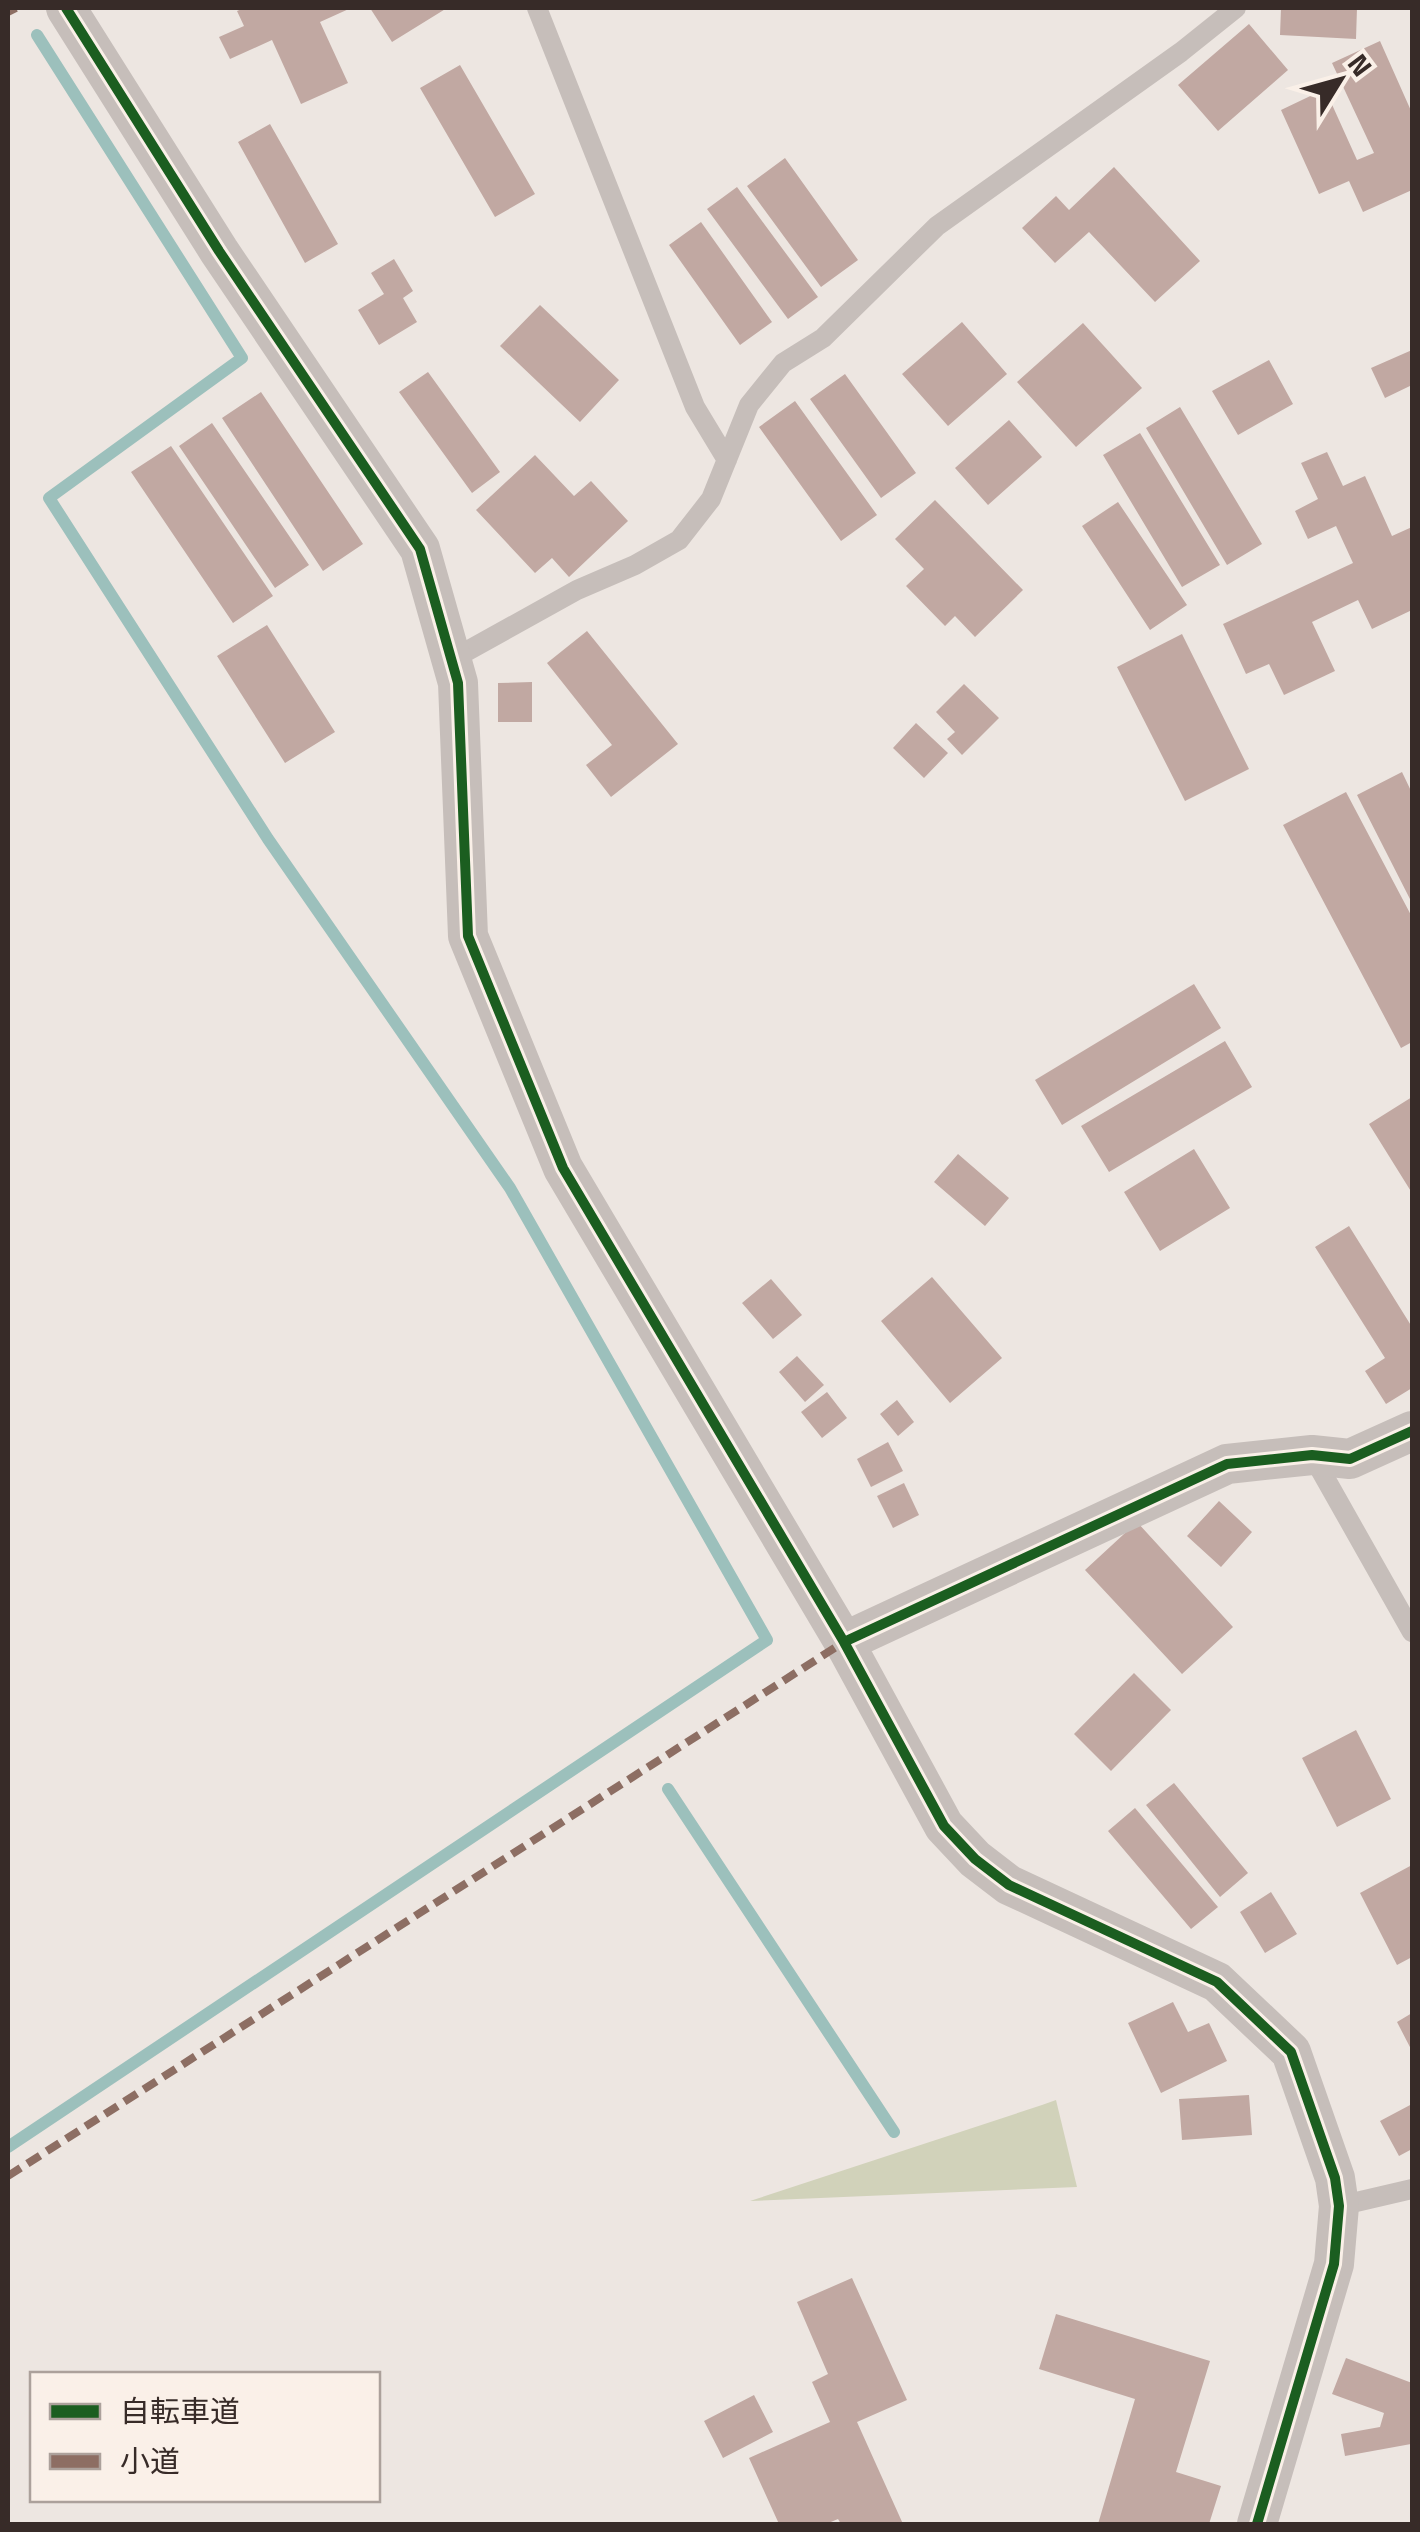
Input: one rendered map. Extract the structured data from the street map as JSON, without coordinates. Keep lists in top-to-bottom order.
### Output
{
  "legend": ["自転車道", "小道"],
  "north": "top right"
}
